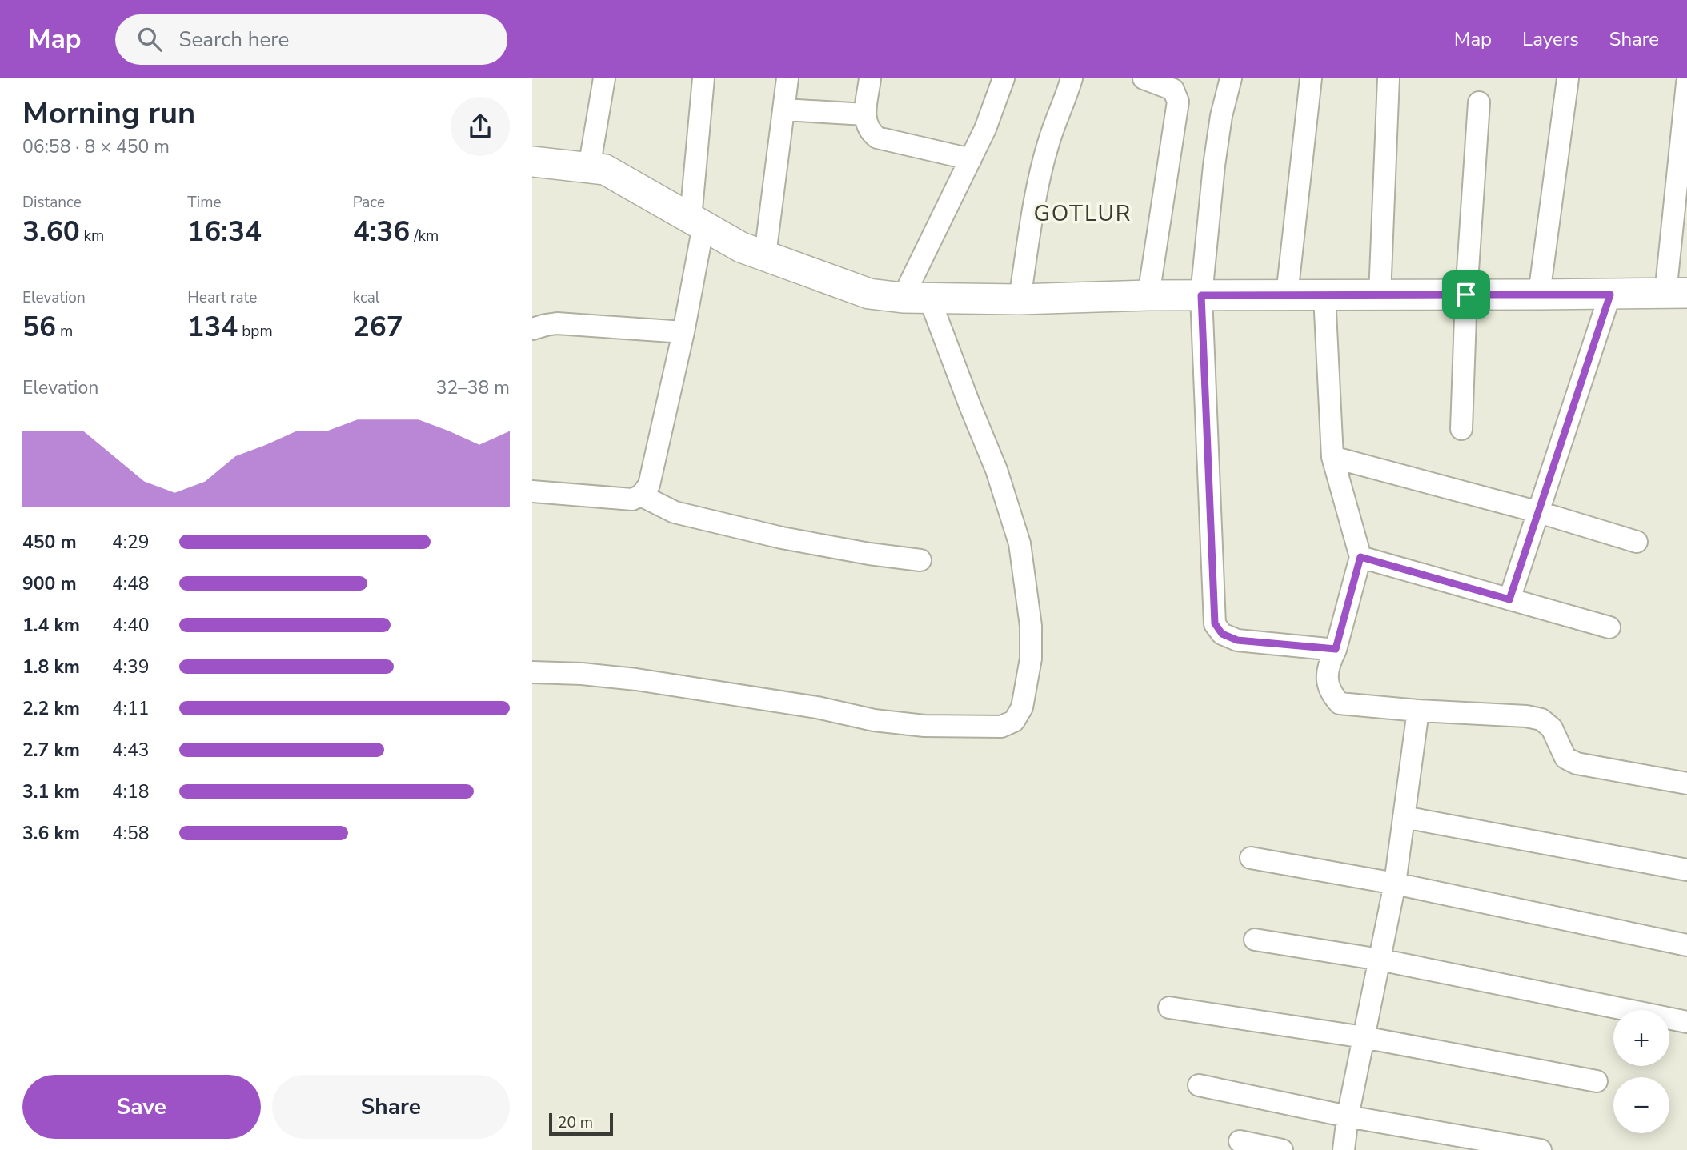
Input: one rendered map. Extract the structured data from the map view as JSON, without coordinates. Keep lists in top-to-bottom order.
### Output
{
  "districts": ["GOTLUR"],
  "scale_bar": "20 m",
  "page": {
    "header": "Map",
    "search": "Search here",
    "nav": ["Map", "Layers", "Share"],
    "heading": ["Morning run", "06:58 · 8 × 450 m"],
    "stats": [
      ["Distance", "3.60 km"],
      ["Time", "16:34"],
      ["Pace", "4:36 /km"],
      ["Elevation", "56 m"],
      ["Heart rate", "134 bpm"],
      ["kcal", "267"]
    ],
    "chart": ["Elevation", "32–38 m"],
    "list": [
      {
        "name": "450 m",
        "note": "4:29"
      },
      {
        "name": "900 m",
        "note": "4:48"
      },
      {
        "name": "1.4 km",
        "note": "4:40"
      },
      {
        "name": "1.8 km",
        "note": "4:39"
      },
      {
        "name": "2.2 km",
        "note": "4:11"
      },
      {
        "name": "2.7 km",
        "note": "4:43"
      },
      {
        "name": "3.1 km",
        "note": "4:18"
      },
      {
        "name": "3.6 km",
        "note": "4:58"
      }
    ],
    "map_buttons": ["+", "−"],
    "buttons": ["Save", "Share"],
    "scale": "20 m"
  }
}
